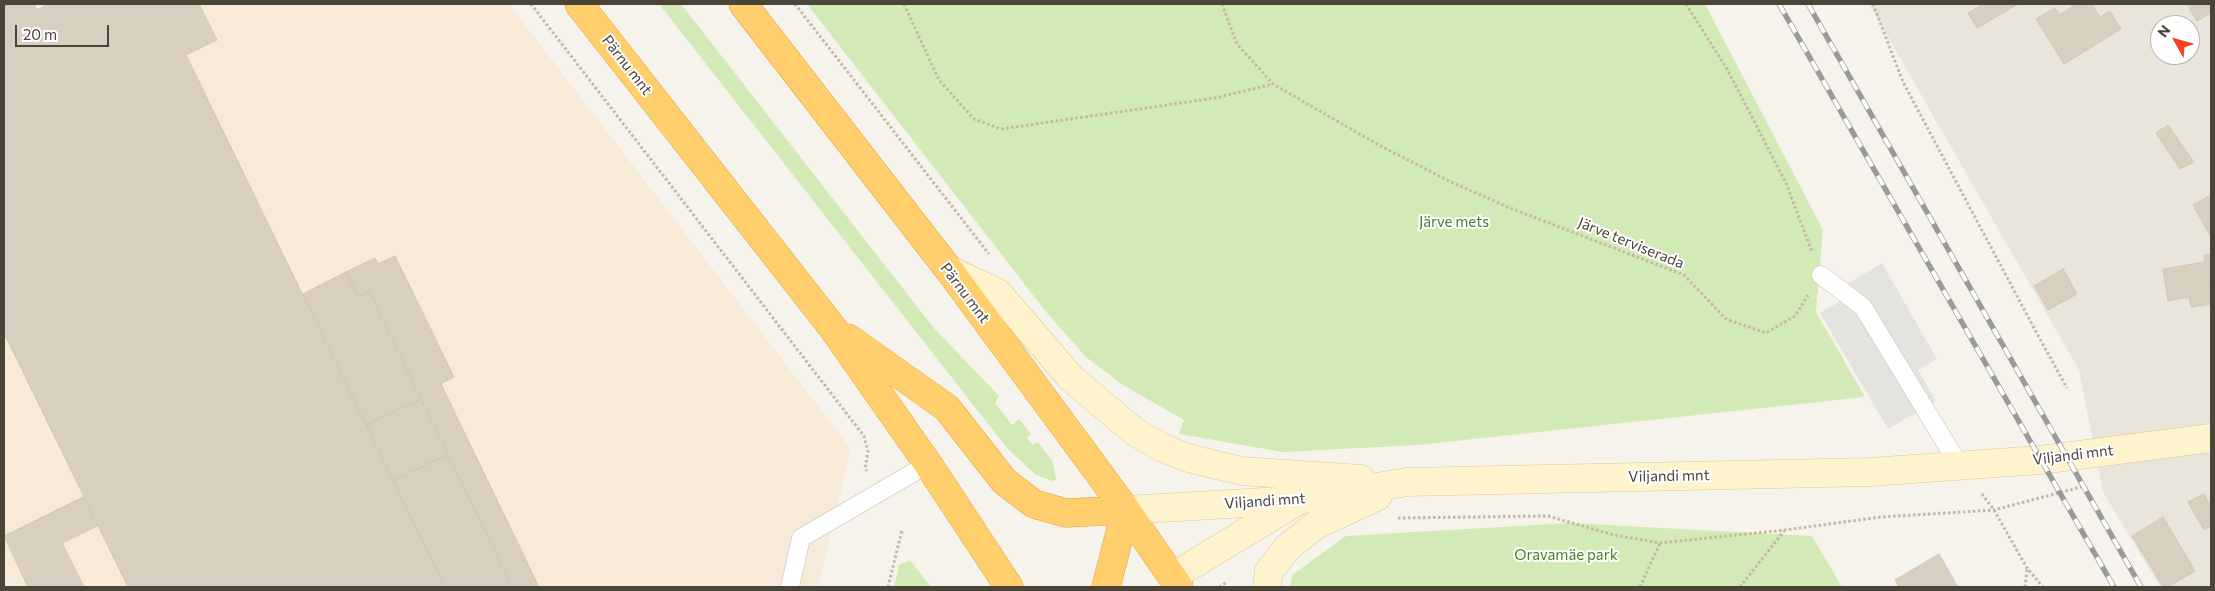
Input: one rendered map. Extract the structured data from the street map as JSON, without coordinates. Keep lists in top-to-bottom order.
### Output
{
  "streets": {
    "highway": ["Pärnu mnt"],
    "main road": ["Viljandi mnt"],
    "path": ["Järve terviserada"]
  },
  "crossings": [
    ["Pärnu mnt", "Viljandi mnt"]
  ],
  "parks": ["Järve mets", "Oravamäe park"],
  "scale_bar": "20 m",
  "north": "top left"
}
